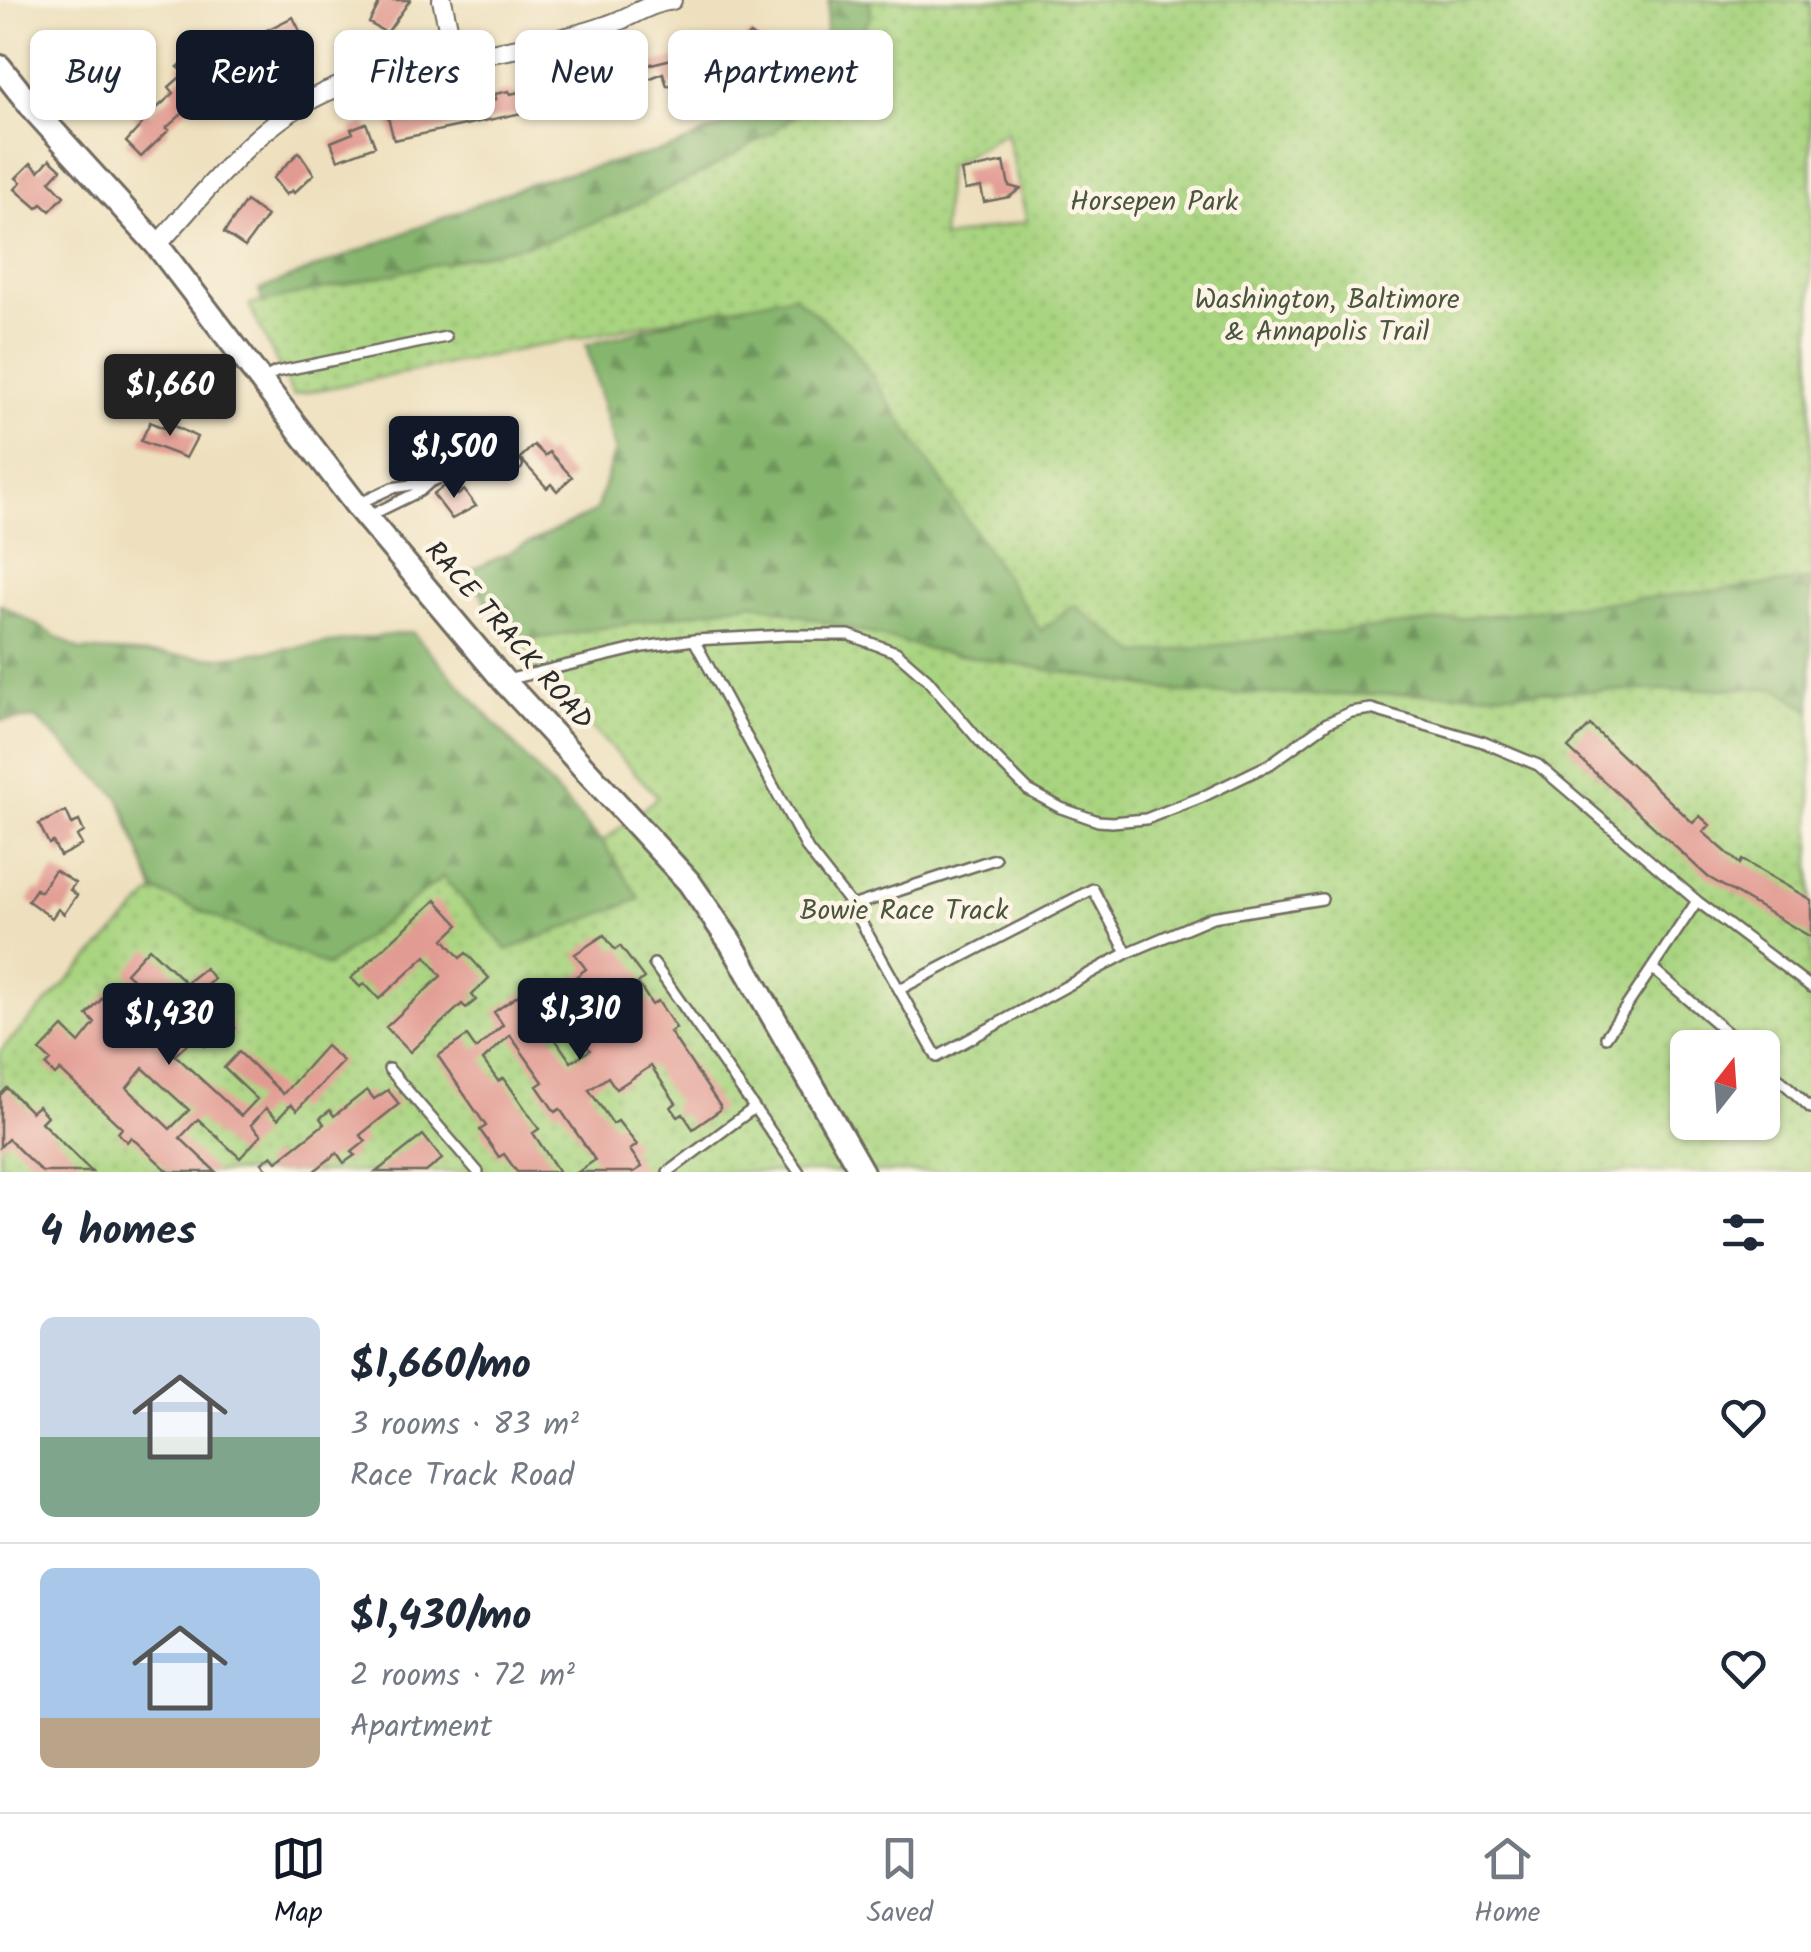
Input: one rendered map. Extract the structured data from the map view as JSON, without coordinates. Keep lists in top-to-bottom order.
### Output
{
  "streets": {
    "street": ["RACE TRACK ROAD"]
  },
  "parks": ["Horsepen Park", "Washington, Baltimore & Annapolis Trail", "Bowie Race Track"],
  "north": "top",
  "page": {
    "chip": [
      "Buy",
      "Rent",
      "Filters",
      "New",
      "Apartment"
    ],
    "price": [
      "$1,660",
      "$1,500",
      "$1,310",
      "$1,430"
    ],
    "heading": "4 homes",
    "list": [
      {
        "name": "$1,660/mo",
        "note": "3 rooms · 83 m² · Race Track Road"
      },
      {
        "name": "$1,430/mo",
        "note": "2 rooms · 72 m² · Apartment"
      }
    ],
    "tabs": ["Map", "Saved", "Home"]
  }
}
